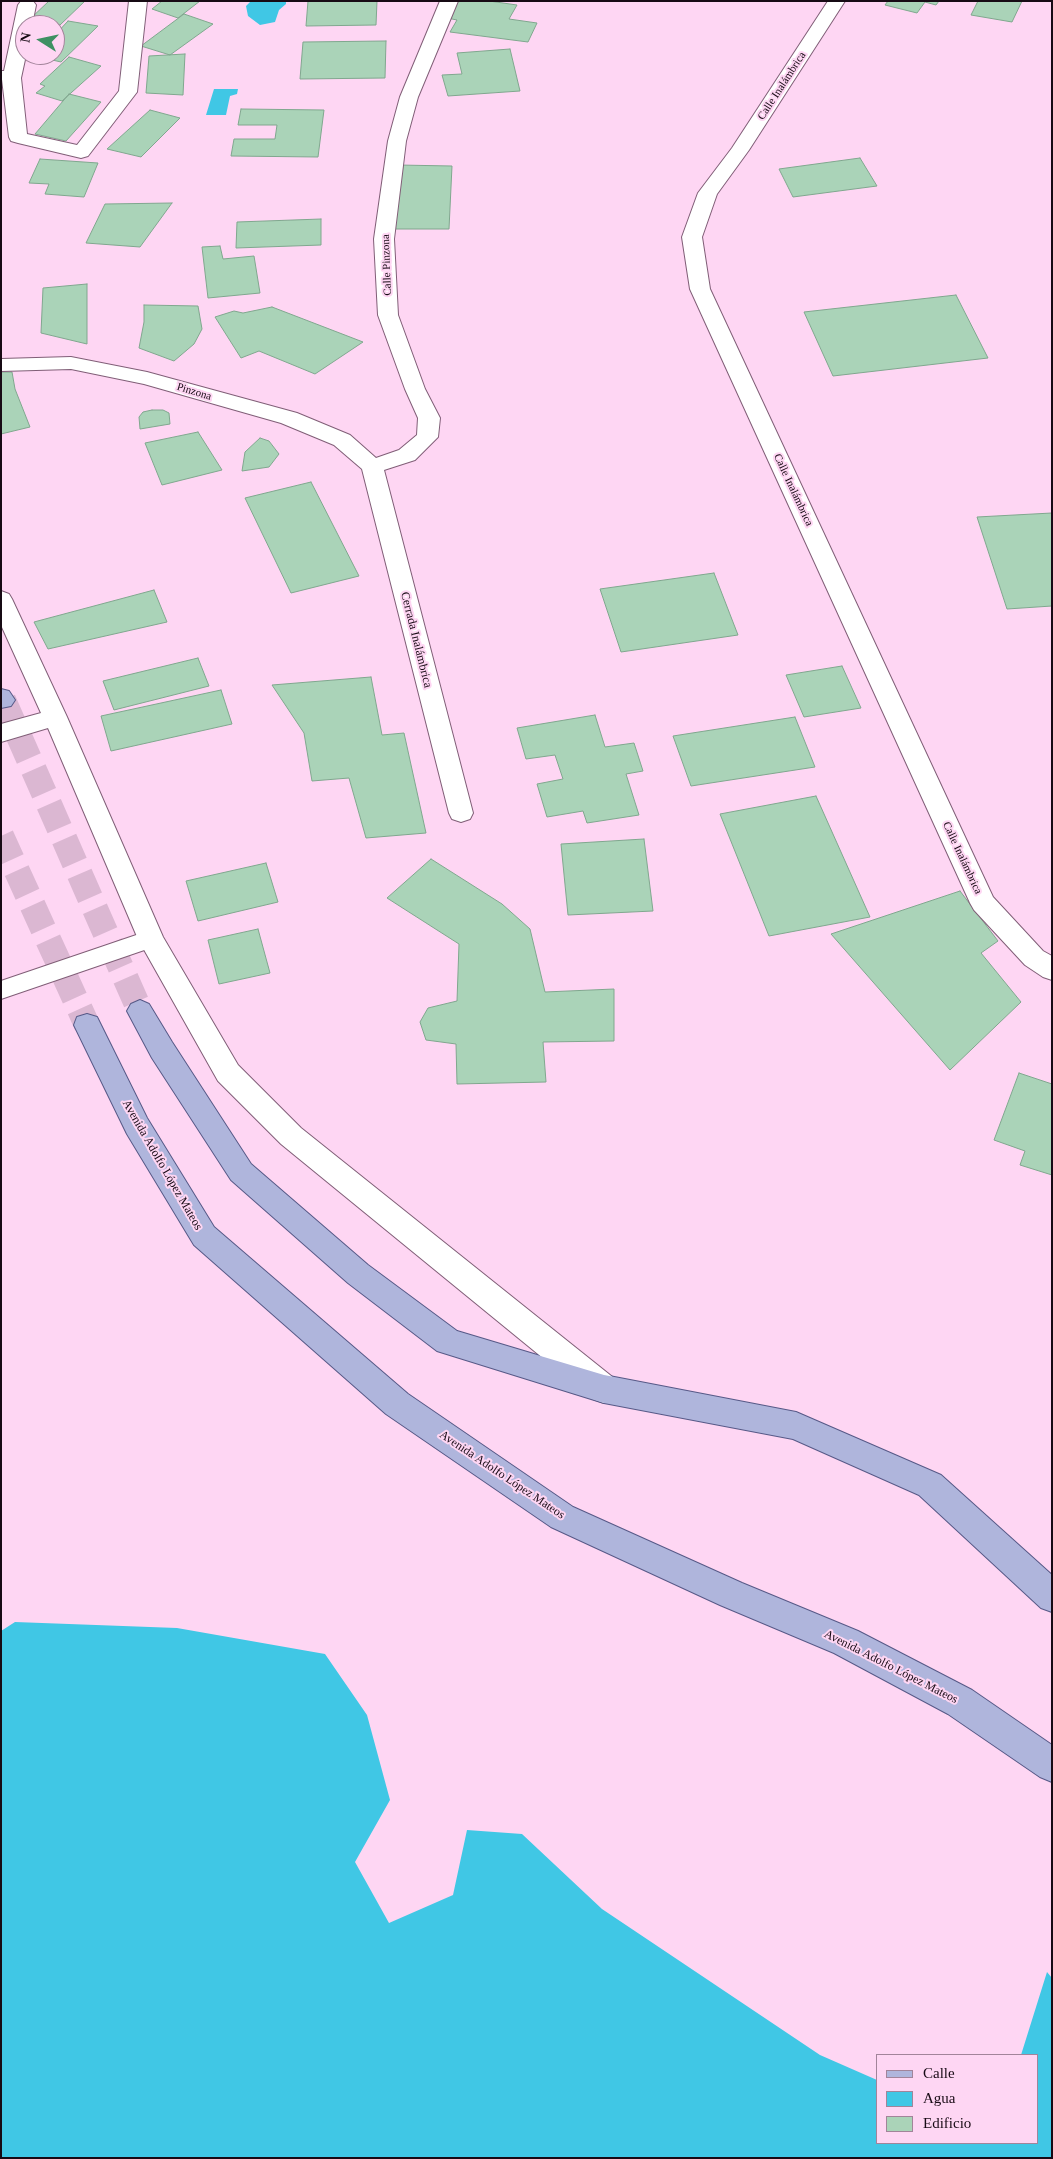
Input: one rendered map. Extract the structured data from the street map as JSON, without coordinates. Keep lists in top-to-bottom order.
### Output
{
  "streets": {
    "main road": ["Avenida Adolfo López Mateos"],
    "street": [
      "Calle Inalámbrica",
      "Calle Pinzona",
      "Pinzona",
      "Cerrada Inalámbrica"
    ]
  },
  "crossings": [
    ["Calle Pinzona", "Pinzona"],
    ["Calle Pinzona", "Cerrada Inalámbrica"],
    ["Pinzona", "Cerrada Inalámbrica"]
  ],
  "legend": ["Calle", "Agua", "Edificio"],
  "north": "left"
}
